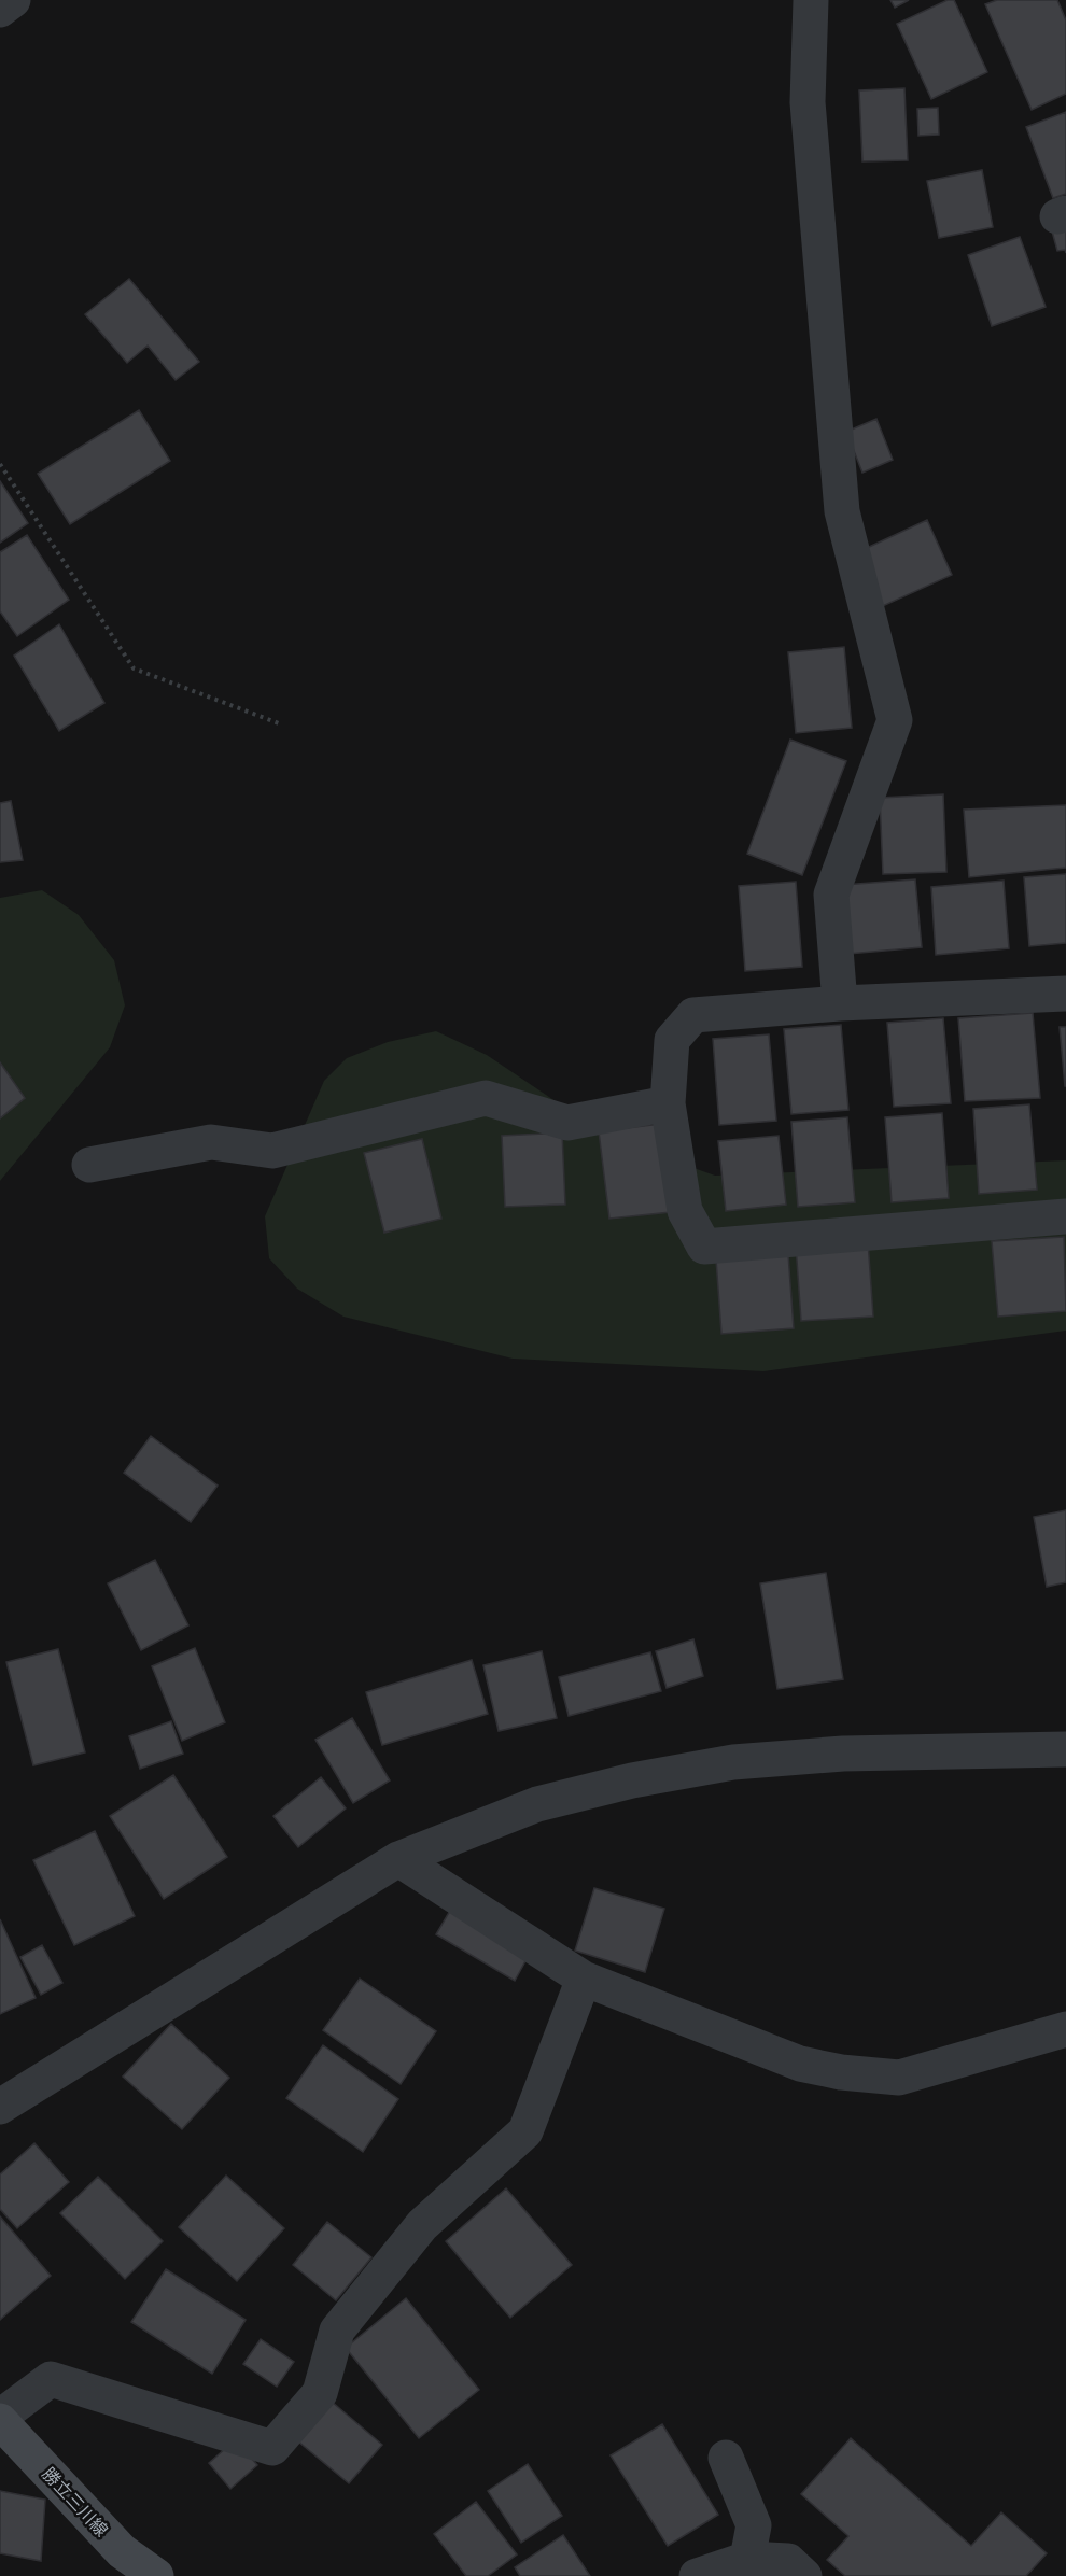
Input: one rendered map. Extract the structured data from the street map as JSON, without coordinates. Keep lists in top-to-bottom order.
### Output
{
  "streets": {
    "main road": ["勝立三川線"]
  }
}
